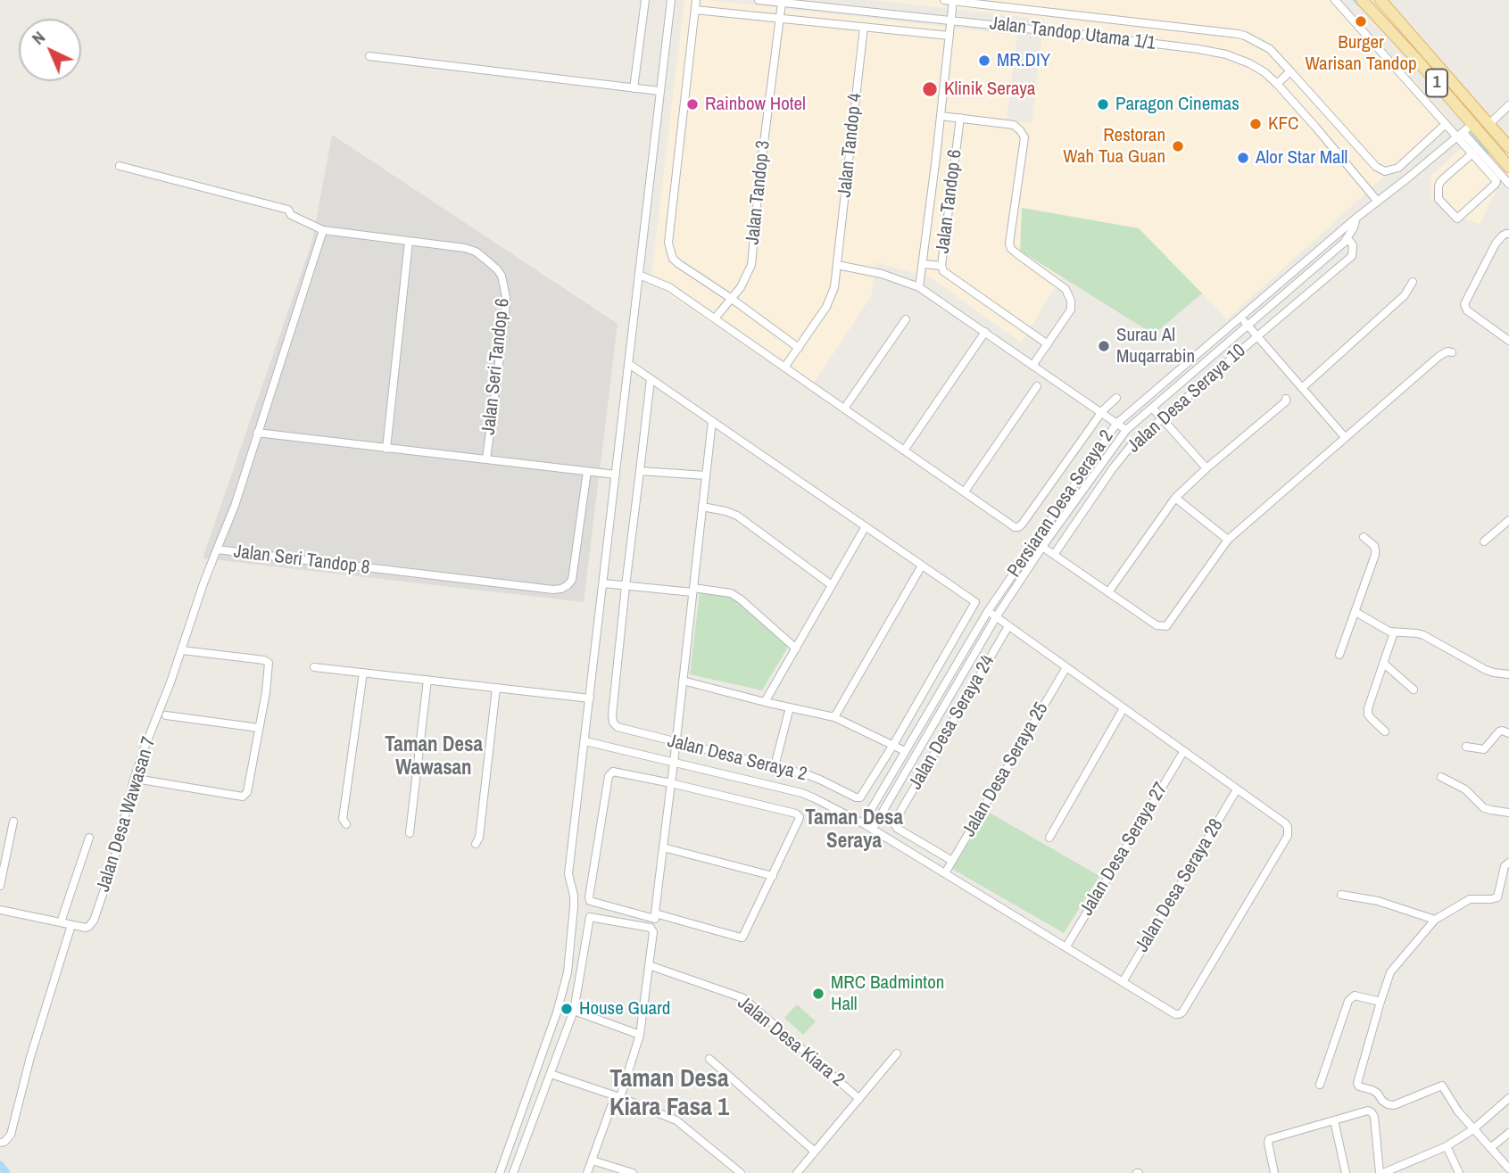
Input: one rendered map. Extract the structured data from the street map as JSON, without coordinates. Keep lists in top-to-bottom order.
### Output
{
  "streets": {
    "main road": ["1"],
    "street": [
      "Jalan Tandop Utama 1/1",
      "Jalan Tandop 4",
      "Jalan Tandop 3",
      "Jalan Tandop 6",
      "Jalan Seri Tandop 6",
      "Jalan Desa Seraya 10",
      "Persiaran Desa Seraya 2",
      "Jalan Seri Tandop 8",
      "Jalan Desa Seraya 24",
      "Jalan Desa Seraya 2",
      "Jalan Desa Seraya 25",
      "Jalan Desa Wawasan 7",
      "Jalan Desa Seraya 27",
      "Jalan Desa Seraya 28",
      "Jalan Desa Kiara 2"
    ]
  },
  "crossings": [
    ["Jalan Tandop Utama 1/1", "Jalan Tandop 3"],
    ["Jalan Tandop Utama 1/1", "Persiaran Desa Seraya 2"],
    ["1", "Persiaran Desa Seraya 2"],
    ["Jalan Seri Tandop 6", "Jalan Seri Tandop 8"],
    ["Jalan Desa Seraya 10", "Persiaran Desa Seraya 2"],
    ["Jalan Desa Seraya 24", "Jalan Desa Seraya 25"]
  ],
  "districts": ["Taman Desa Wawasan", "Taman Desa Seraya", "Taman Desa Kiara Fasa 1"],
  "places": [
    "Burger Warisan Tandop",
    "MR.DIY",
    "Klinik Seraya",
    "Rainbow Hotel",
    "Paragon Cinemas",
    "KFC",
    "Restoran Wah Tua Guan",
    "Alor Star Mall",
    "Surau Al Muqarrabin",
    "MRC Badminton Hall",
    "House Guard"
  ],
  "north": "top left"
}
